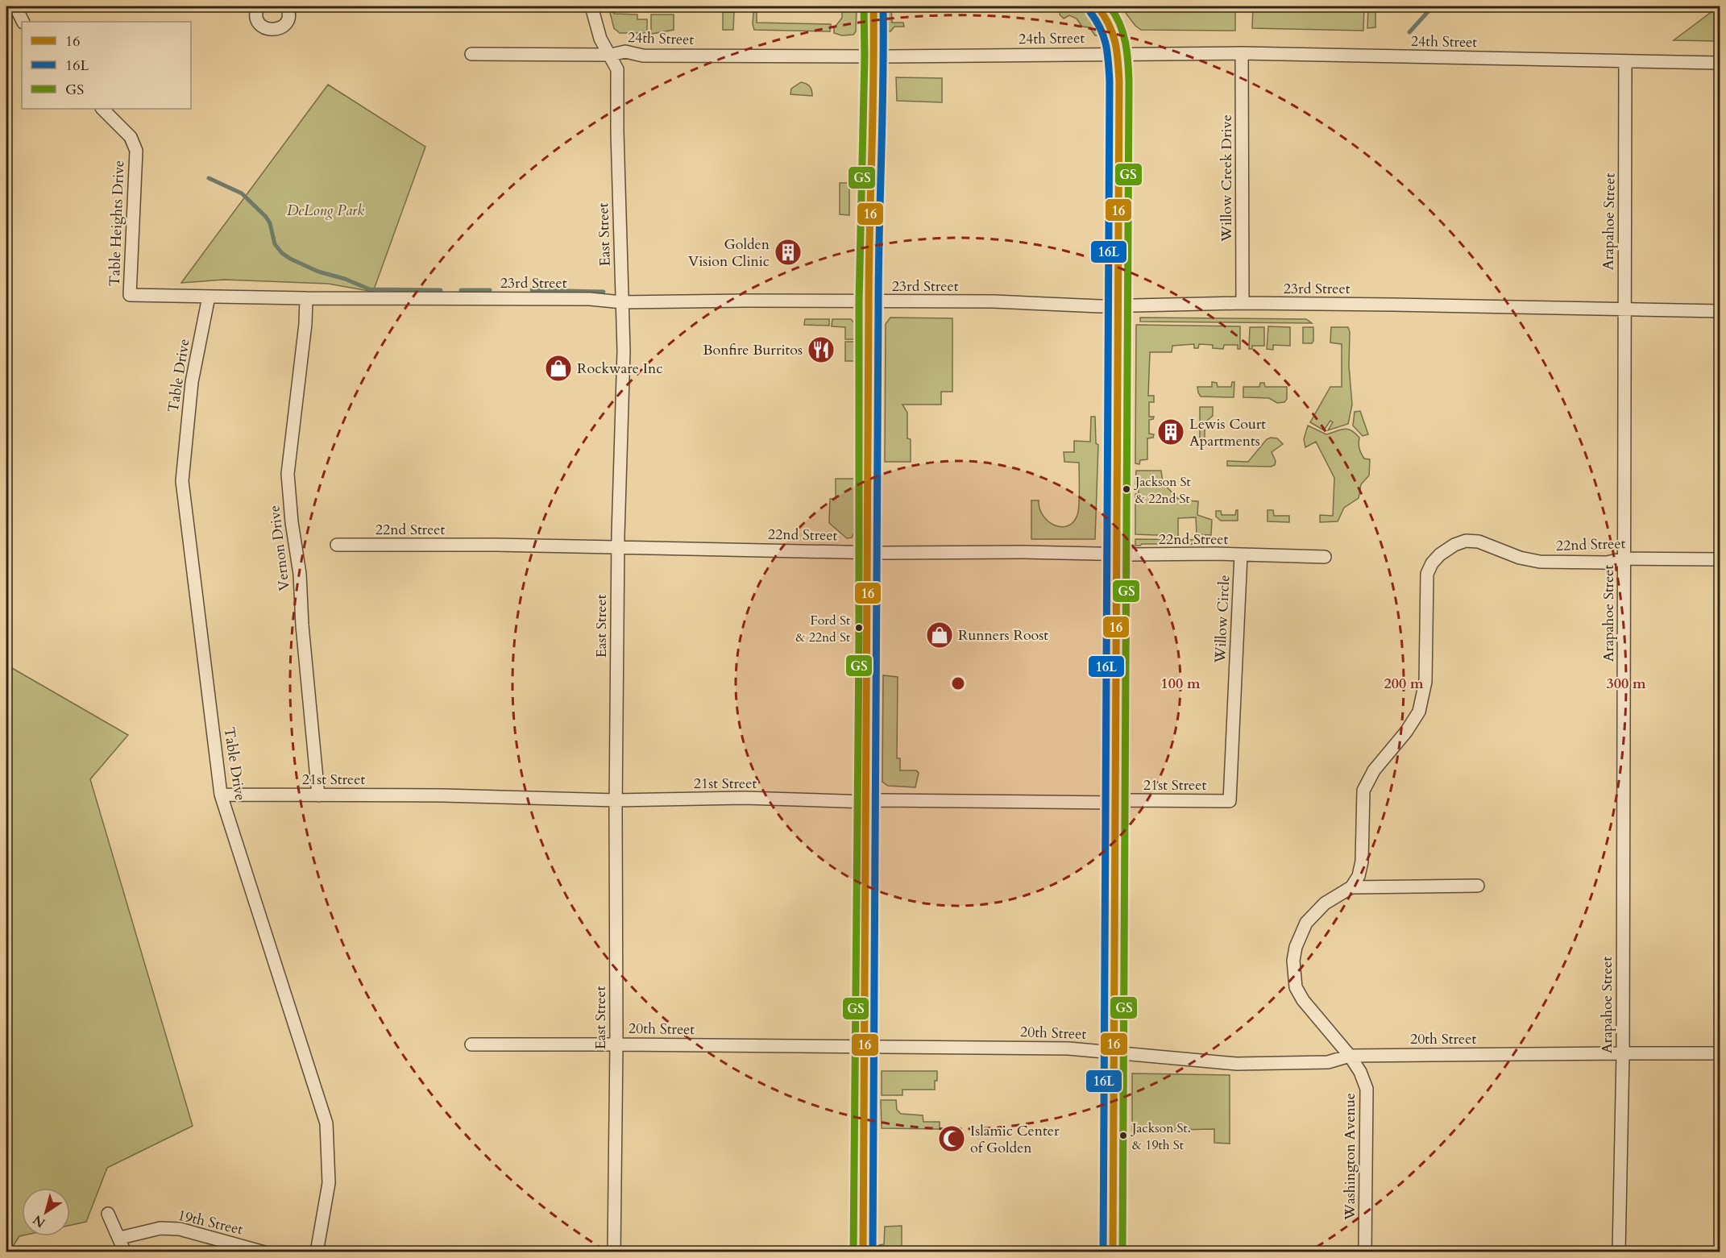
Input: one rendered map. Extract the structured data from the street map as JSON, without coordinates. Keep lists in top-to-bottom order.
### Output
{
  "streets": {
    "street": [
      "24th Street",
      "Willow Creek Drive",
      "Arapahoe Street",
      "Table Heights Drive",
      "East Street",
      "23rd Street",
      "Table Drive",
      "22nd Street",
      "Vernon Drive",
      "Willow Circle",
      "21st Street",
      "20th Street",
      "Washington Avenue",
      "19th Street"
    ]
  },
  "crossings": [
    ["24th Street", "Willow Creek Drive"],
    ["24th Street", "Arapahoe Street"],
    ["24th Street", "East Street"],
    ["Willow Creek Drive", "23rd Street"],
    ["Arapahoe Street", "23rd Street"],
    ["Arapahoe Street", "22nd Street"],
    ["Arapahoe Street", "20th Street"],
    ["Table Heights Drive", "23rd Street"],
    ["East Street", "23rd Street"],
    ["East Street", "22nd Street"],
    ["East Street", "21st Street"],
    ["East Street", "20th Street"],
    ["23rd Street", "Table Drive"],
    ["23rd Street", "Vernon Drive"],
    ["Table Drive", "21st Street"],
    ["22nd Street", "Willow Circle"],
    ["22nd Street", "Washington Avenue"],
    ["Vernon Drive", "21st Street"],
    ["Willow Circle", "21st Street"],
    ["20th Street", "Washington Avenue"]
  ],
  "parks": ["DeLong Park"],
  "places": {
    "building": ["Golden Vision Clinic", "Lewis Court Apartments"],
    "restaurant": ["Bonfire Burritos"],
    "shop": ["Rockware Inc", "Runners Roost"],
    "other": ["Jackson St & 22nd St", "Ford St & 22nd St", "Jackson St. & 19th St"],
    "mosque": ["Islamic Center of Golden"]
  },
  "lines": ["transit line 16", "transit line 16L", "transit line GS"],
  "legend": ["16", "16L", "GS"],
  "north": "bottom left",
  "rings": ["100 m", "200 m", "300 m"]
}
